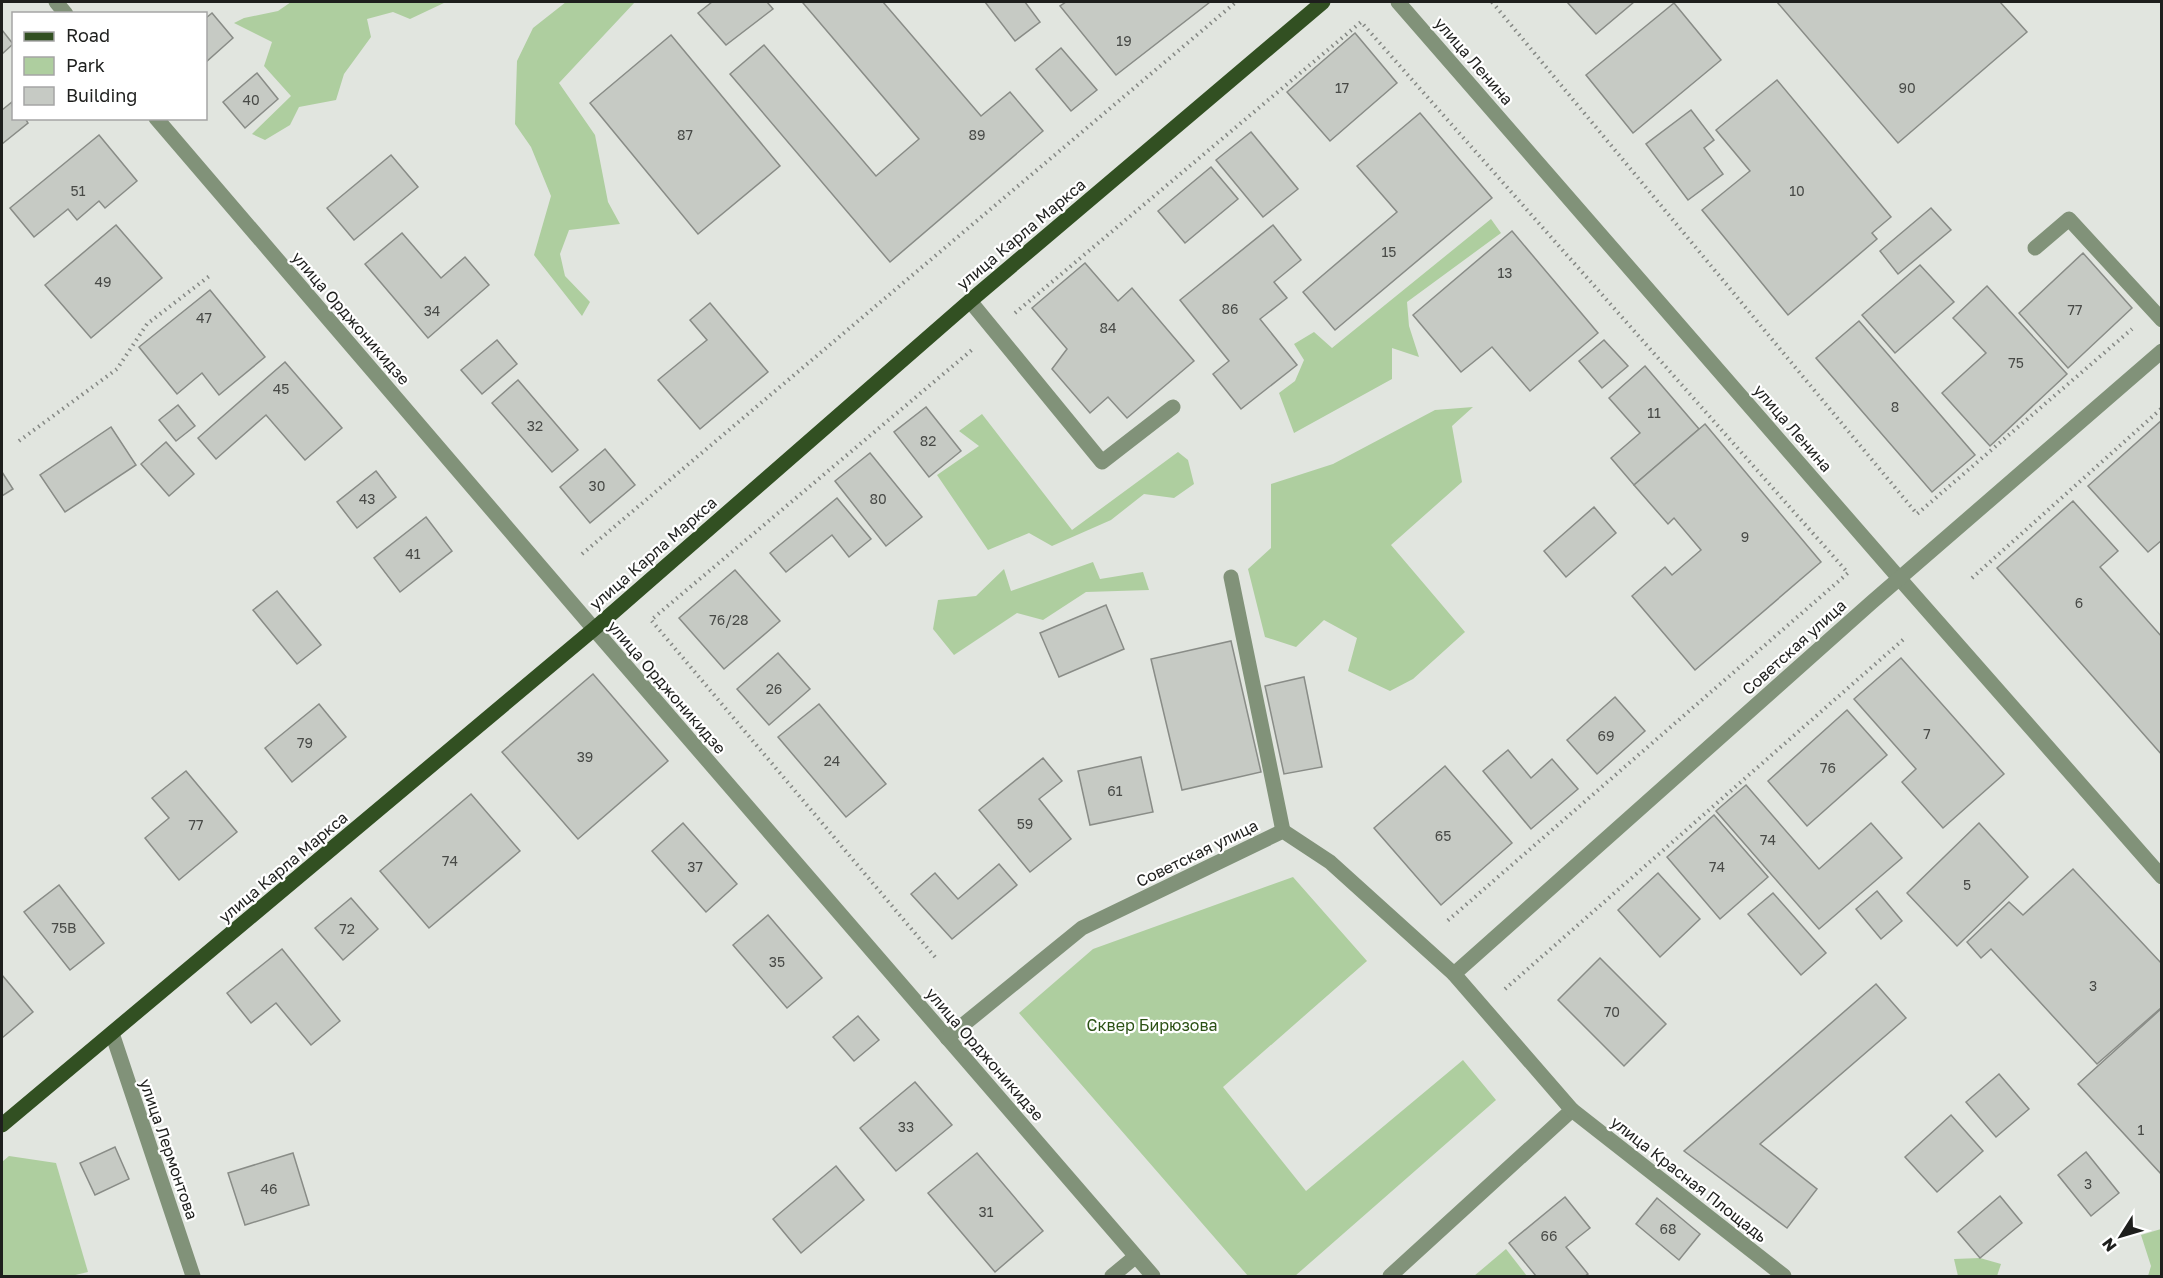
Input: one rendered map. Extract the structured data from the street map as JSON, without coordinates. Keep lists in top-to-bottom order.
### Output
{
  "streets": {
    "main road": ["улица Карла Маркса"],
    "street": [
      "улица Ленина",
      "улица Орджоникидзе",
      "Советская улица",
      "улица Лермонтова",
      "улица Красная Площадь"
    ]
  },
  "crossings": [
    ["улица Ленина", "Советская улица"],
    ["улица Карла Маркса", "улица Орджоникидзе"],
    ["улица Карла Маркса", "улица Лермонтова"],
    ["улица Орджоникидзе", "Советская улица"],
    ["Советская улица", "улица Красная Площадь"]
  ],
  "parks": ["Сквер Бирюзова"],
  "house_numbers": [
    "19",
    "17",
    "90",
    "40",
    "87",
    "89",
    "51",
    "10",
    "15",
    "13",
    "49",
    "86",
    "77",
    "34",
    "47",
    "84",
    "75",
    "45",
    "8",
    "11",
    "32",
    "82",
    "30",
    "43",
    "80",
    "9",
    "41",
    "6",
    "76/28",
    "26",
    "7",
    "69",
    "79",
    "39",
    "24",
    "76",
    "61",
    "59",
    "77",
    "65",
    "74",
    "74",
    "37",
    "74",
    "5",
    "75В",
    "72",
    "35",
    "3",
    "70",
    "33",
    "1",
    "3",
    "46",
    "31",
    "68",
    "66"
  ],
  "legend": ["Road", "Park", "Building"],
  "north": "bottom left"
}
